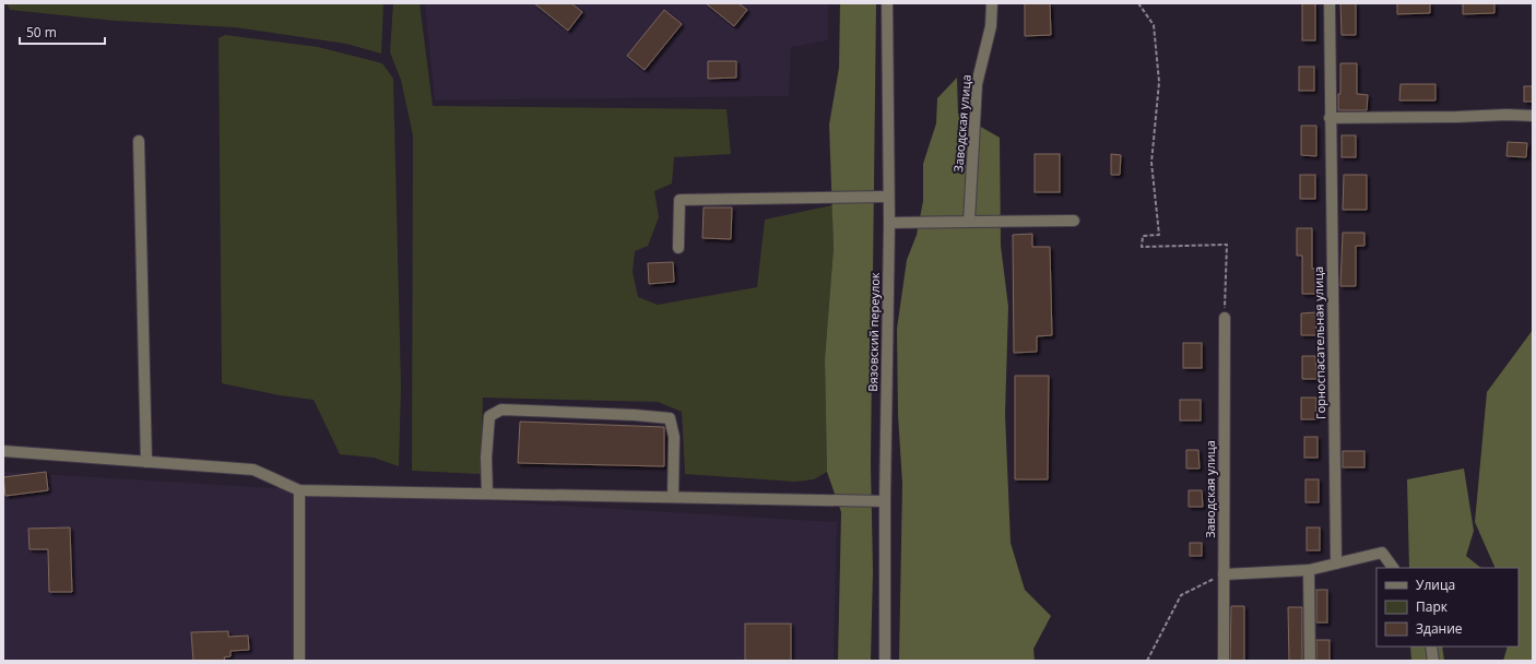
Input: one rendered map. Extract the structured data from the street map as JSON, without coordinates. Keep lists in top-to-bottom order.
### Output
{
  "streets": {
    "street": ["Заводская улица", "Вязовский переулок", "Горноспасательная улица"]
  },
  "legend": ["Улица", "Парк", "Здание"],
  "scale_bar": "50 m"
}
